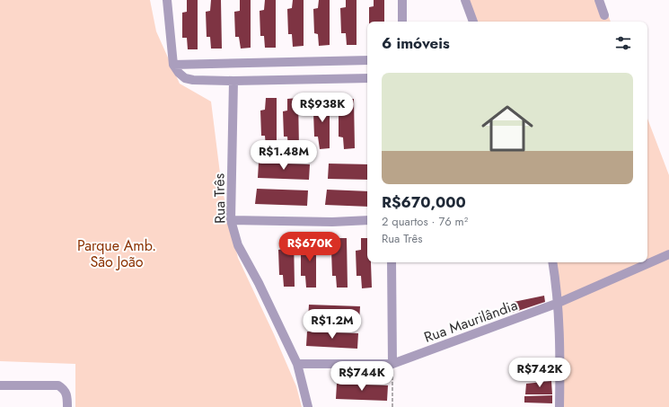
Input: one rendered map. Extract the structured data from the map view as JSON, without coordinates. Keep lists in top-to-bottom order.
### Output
{
  "streets": {
    "street": ["Rua Três", "Rua Maurilândia"]
  },
  "parks": ["Parque Amb. São João"],
  "page": {
    "heading": "6 imóveis",
    "list": [
      {
        "name": "R$670,000",
        "note": "2 quartos · 76 m² · Rua Três"
      }
    ],
    "price": [
      "R$938K",
      "R$1.48M",
      "R$670K",
      "R$1.2M",
      "R$742K",
      "R$744K"
    ]
  }
}
